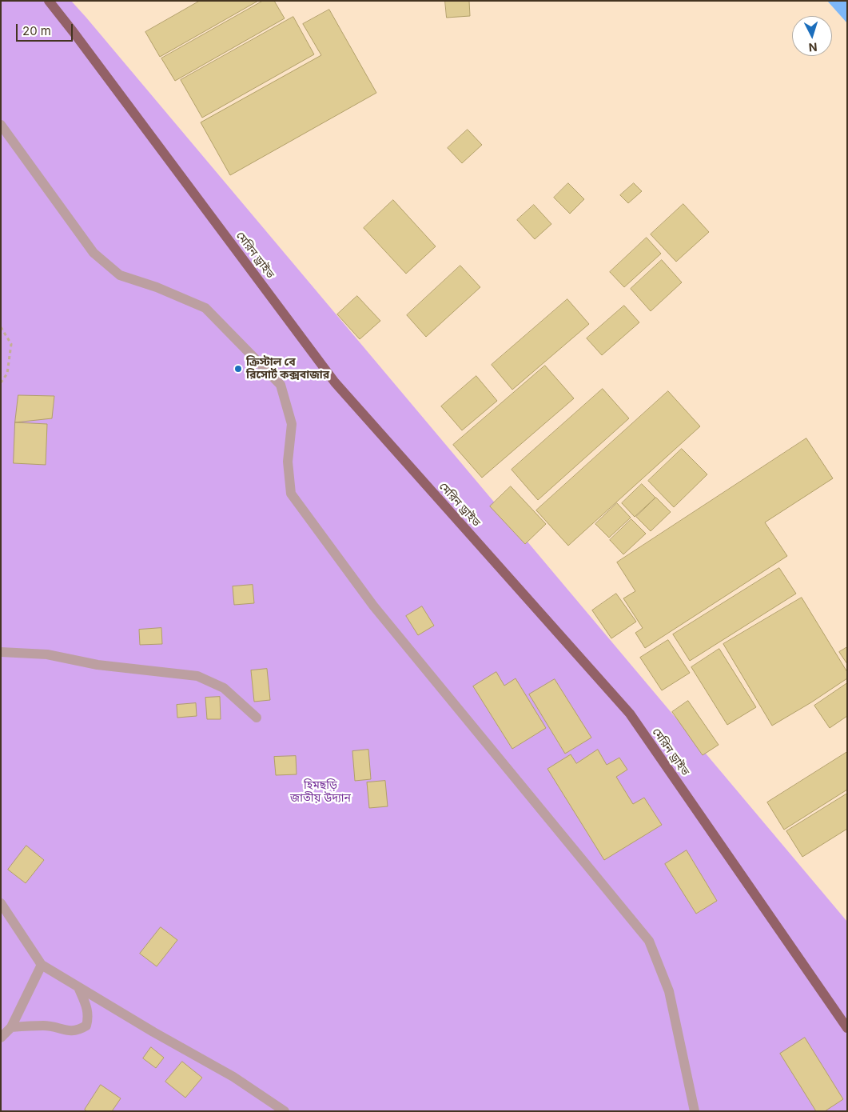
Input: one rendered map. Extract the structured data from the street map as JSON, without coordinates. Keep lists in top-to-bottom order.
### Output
{
  "streets": {
    "main road": ["মেরিন ড্রাইভ"]
  },
  "parks": ["হিমছড়ি জাতীয় উদ্যান"],
  "places": ["ক্রিস্টাল বে রিসোর্ট কক্সবাজার"],
  "scale_bar": "20 m",
  "north": "bottom"
}
